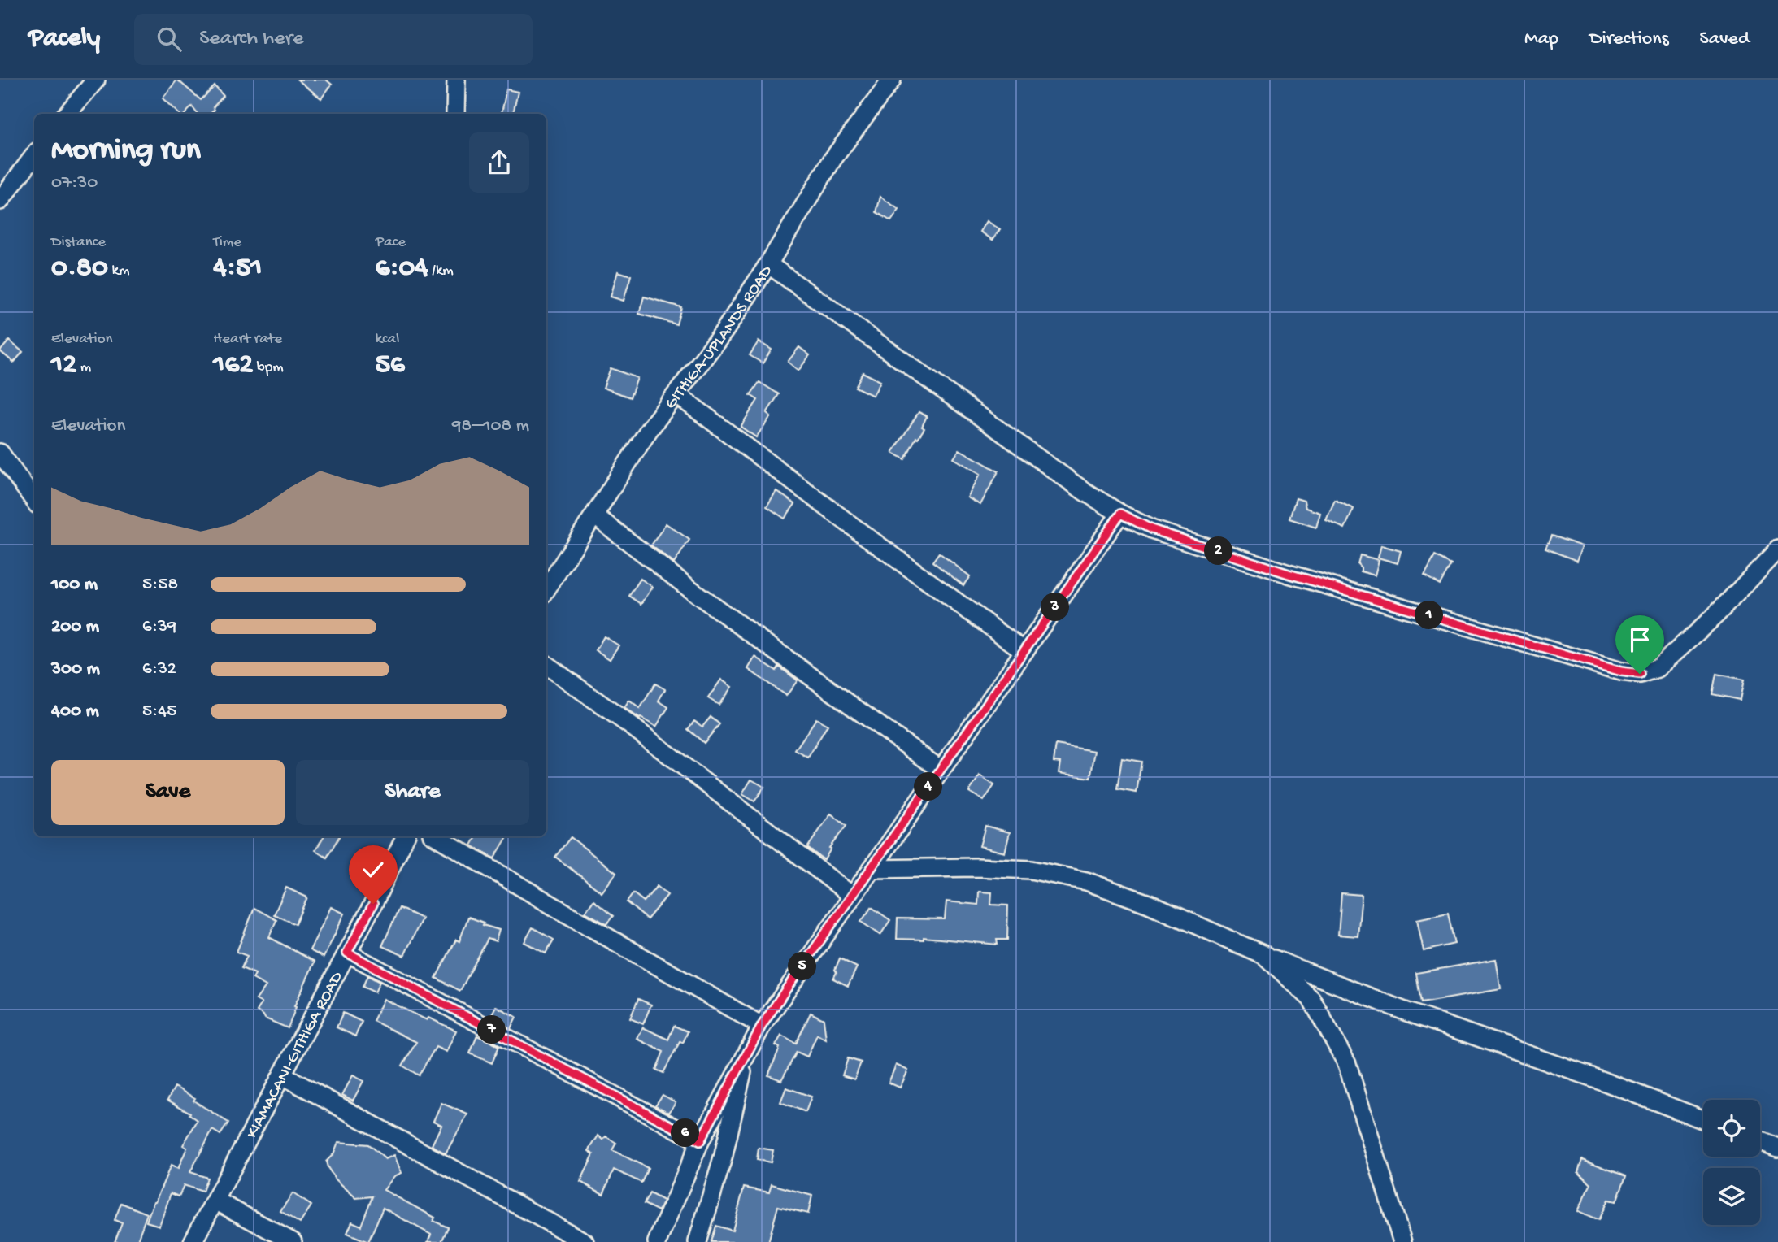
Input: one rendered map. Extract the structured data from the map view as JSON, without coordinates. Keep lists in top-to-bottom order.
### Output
{
  "streets": {
    "street": ["GITHIGA-UPLANDS ROAD", "KIAMACANI-GITHIGA ROAD"]
  },
  "page": {
    "header": "Pacely",
    "search": "Search here",
    "nav": ["Map", "Directions", "Saved"],
    "heading": ["Morning run", "07:30"],
    "stats": [
      ["Distance", "0.80 km"],
      ["Time", "4:51"],
      ["Pace", "6:04 /km"],
      ["Elevation", "12 m"],
      ["Heart rate", "162 bpm"],
      ["kcal", "56"]
    ],
    "chart": ["Elevation", "98–108 m"],
    "pins": [
      "2",
      "3",
      "1",
      "4",
      "5",
      "7",
      "6"
    ],
    "list": [
      {
        "name": "100 m",
        "note": "5:58"
      },
      {
        "name": "200 m",
        "note": "6:39"
      },
      {
        "name": "300 m",
        "note": "6:32"
      },
      {
        "name": "400 m",
        "note": "5:45"
      }
    ],
    "buttons": ["Save", "Share"]
  }
}
